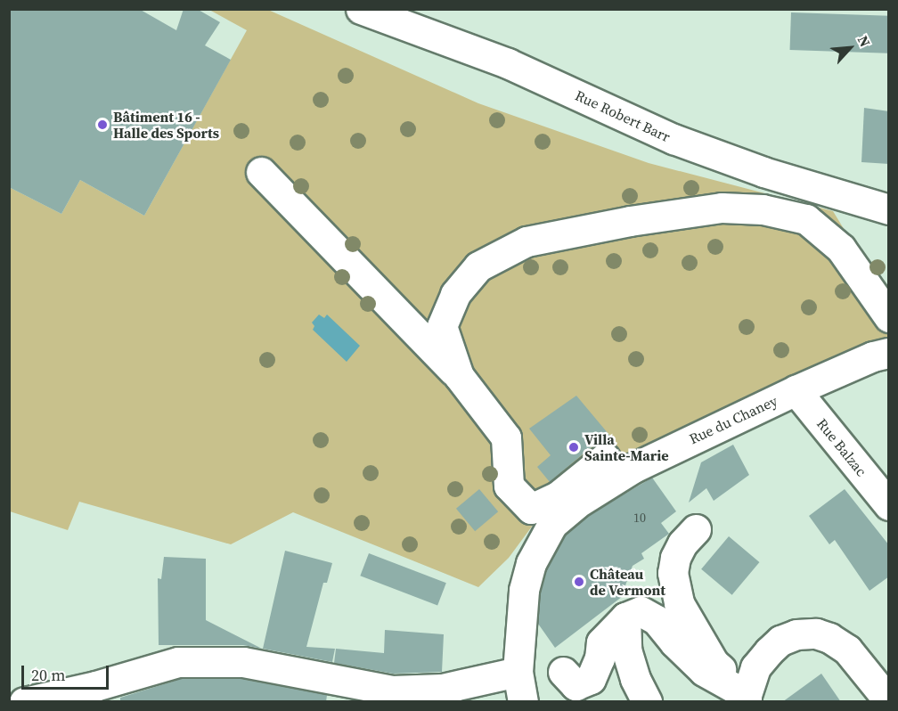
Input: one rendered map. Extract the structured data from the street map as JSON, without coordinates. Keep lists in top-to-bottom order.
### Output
{
  "streets": {
    "street": ["Rue Robert Barr", "Rue du Chaney", "Rue Balzac"]
  },
  "crossings": [
    ["Rue du Chaney", "Rue Balzac"]
  ],
  "places": ["Bâtiment 16 - Halle des Sports", "Villa Sainte-Marie", "Château de Vermont"],
  "house_numbers": ["10"],
  "scale_bar": "20 m",
  "north": "top right"
}
